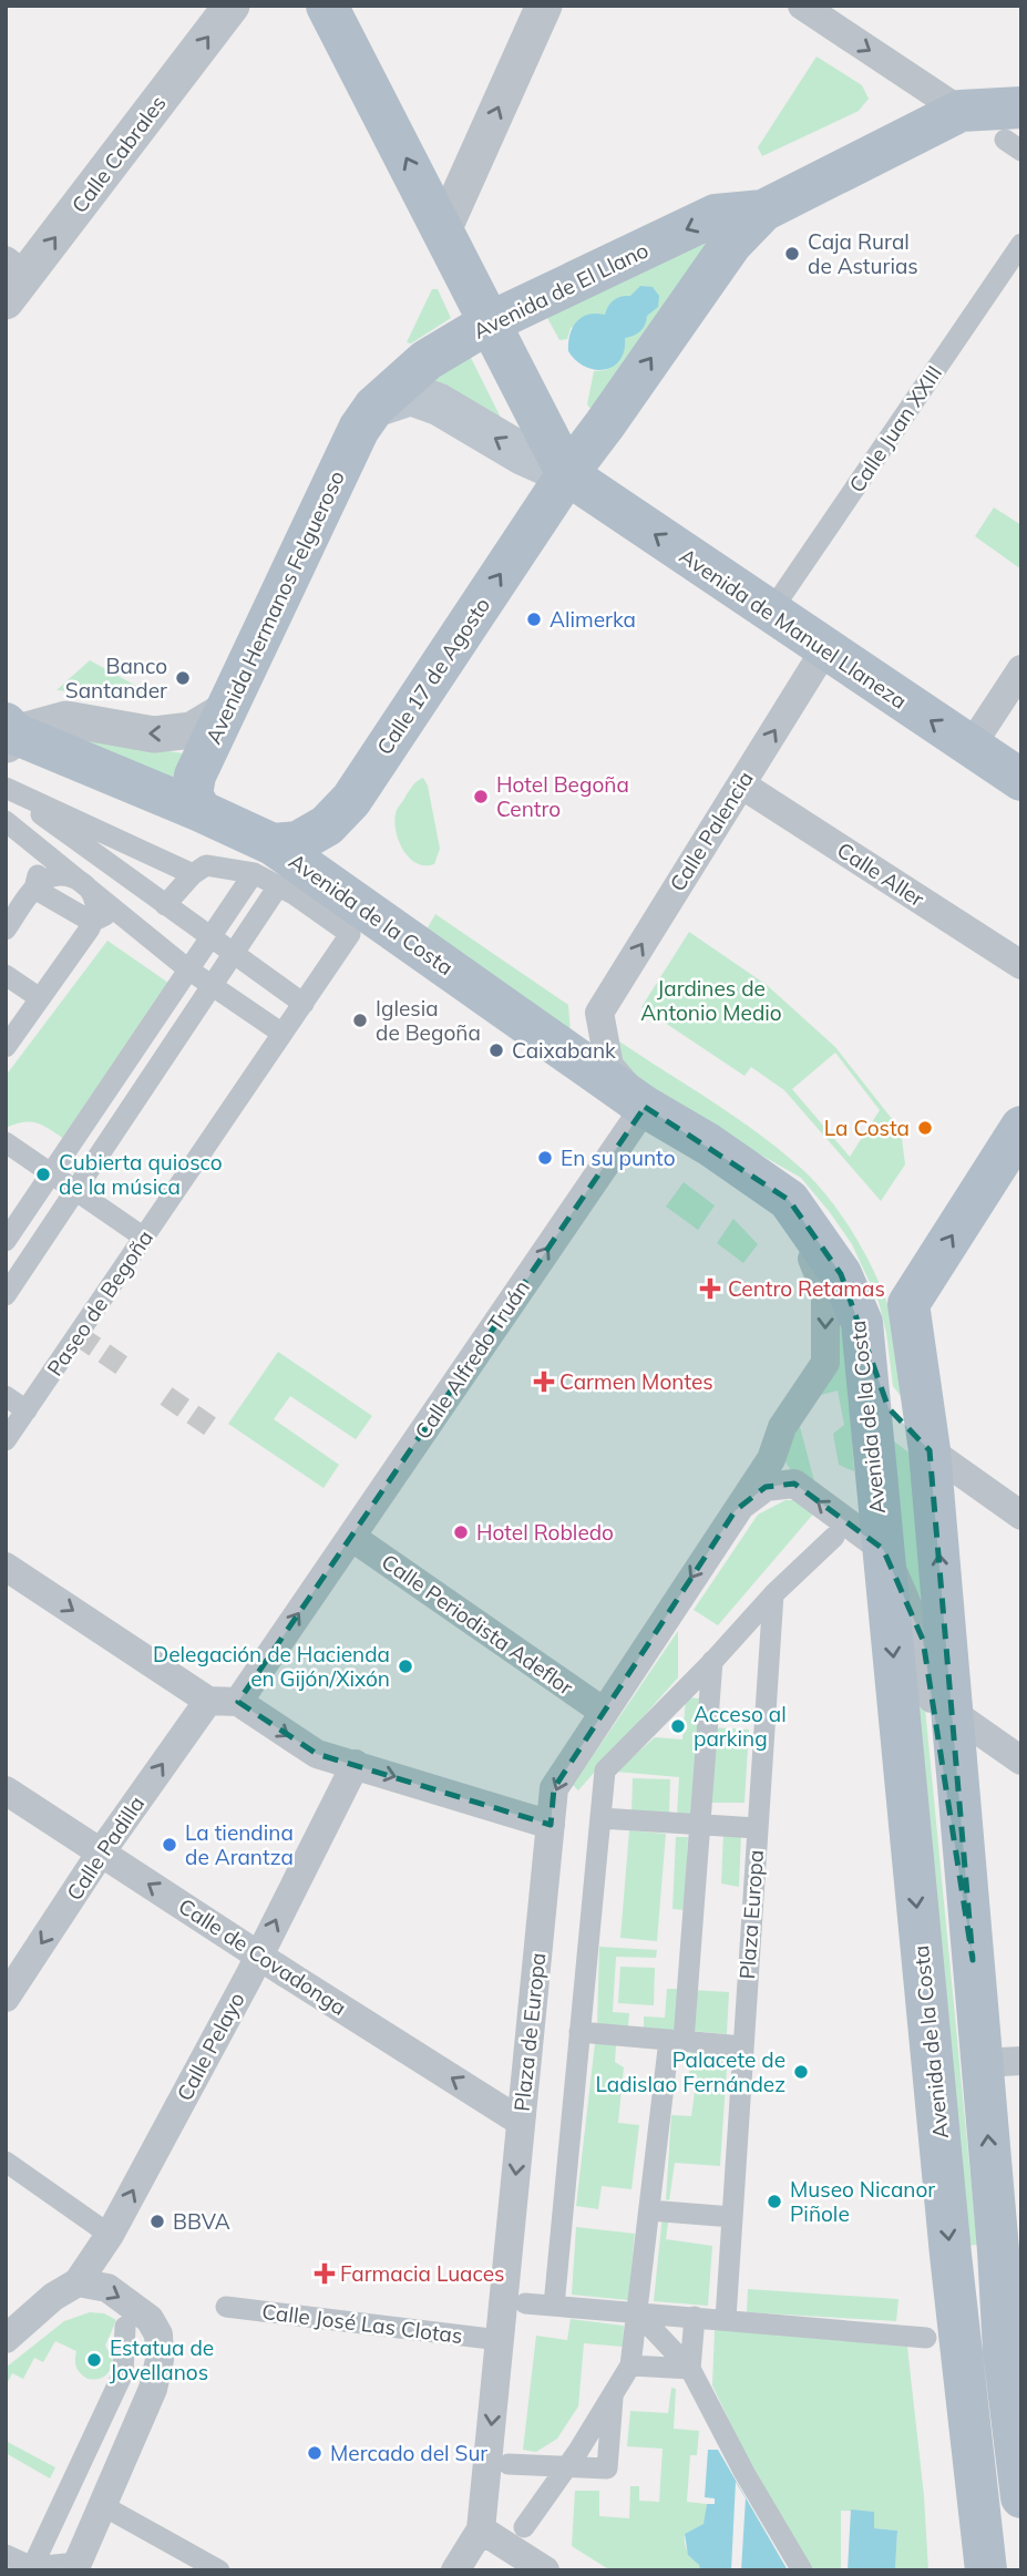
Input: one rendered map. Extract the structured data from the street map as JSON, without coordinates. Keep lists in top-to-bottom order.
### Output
{
  "streets": {
    "main road": [
      "Avenida de El Llano",
      "Avenida Hermanos Felgueroso",
      "Avenida de Manuel Llaneza",
      "Calle 17 de Agosto",
      "Avenida de la Costa"
    ],
    "street": [
      "Calle Cabrales",
      "Calle Juan XXIII",
      "Calle Palencia",
      "Calle Aller",
      "Paseo de Begoña",
      "Calle Alfredo Truán",
      "Calle Periodista Adeflor",
      "Calle Padilla",
      "Plaza Europa",
      "Calle de Covadonga",
      "Plaza de Europa",
      "Calle Pelayo",
      "Calle José Las Clotas"
    ]
  },
  "crossings": [
    ["Avenida de El Llano", "Avenida Hermanos Felgueroso"],
    ["Avenida de El Llano", "Avenida de Manuel Llaneza"],
    ["Avenida de El Llano", "Calle 17 de Agosto"],
    ["Calle Juan XXIII", "Avenida de Manuel Llaneza"],
    ["Avenida Hermanos Felgueroso", "Avenida de Manuel Llaneza"],
    ["Avenida Hermanos Felgueroso", "Avenida de la Costa"],
    ["Avenida de Manuel Llaneza", "Calle 17 de Agosto"],
    ["Avenida de Manuel Llaneza", "Calle Palencia"],
    ["Calle 17 de Agosto", "Avenida de la Costa"],
    ["Calle Palencia", "Calle Aller"],
    ["Calle Palencia", "Avenida de la Costa"],
    ["Calle Palencia", "Calle Alfredo Truán"],
    ["Avenida de la Costa", "Calle Alfredo Truán"],
    ["Avenida de la Costa", "Plaza de Europa"],
    ["Calle Alfredo Truán", "Calle Periodista Adeflor"],
    ["Calle Periodista Adeflor", "Plaza de Europa"],
    ["Calle Padilla", "Calle de Covadonga"],
    ["Calle de Covadonga", "Plaza de Europa"],
    ["Calle de Covadonga", "Calle Pelayo"],
    ["Plaza de Europa", "Calle José Las Clotas"]
  ],
  "one_way": [
    "Calle Cabrales",
    "Calle 17 de Agosto",
    "Calle Palencia",
    "Calle Alfredo Truán",
    "Calle Pelayo"
  ],
  "parks": ["Jardines de Antonio Medio"],
  "places": {
    "other": [
      "Caja Rural de Asturias",
      "Alimerka",
      "Banco Santander",
      "Hotel Begoña Centro",
      "Iglesia de Begoña",
      "Caixabank",
      "La Costa",
      "En su punto",
      "Cubierta quiosco de la música",
      "Hotel Robledo",
      "Delegación de Hacienda en Gijón/Xixón",
      "Acceso al parking",
      "La tiendina de Arantza",
      "Palacete de Ladislao Fernández",
      "Museo Nicanor Piñole",
      "BBVA",
      "Estatua de Jovellanos",
      "Mercado del Sur"
    ],
    "health": ["Centro Retamas", "Carmen Montes", "Farmacia Luaces"]
  }
}
